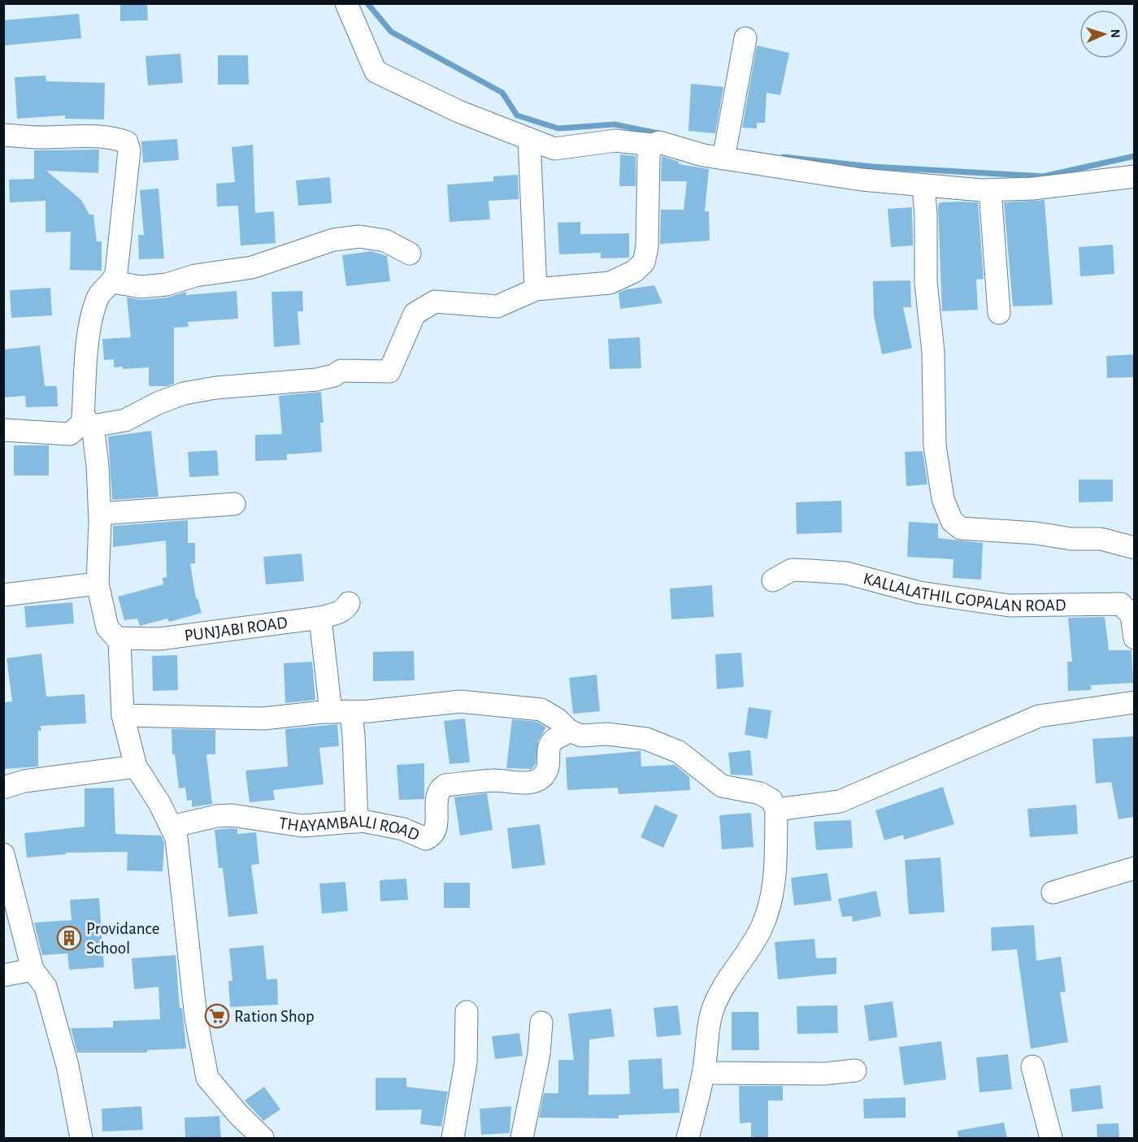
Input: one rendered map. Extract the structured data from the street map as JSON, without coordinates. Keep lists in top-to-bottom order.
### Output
{
  "streets": {
    "street": ["KALLALATHIL GOPALAN ROAD", "PUNJABI ROAD", "THAYAMBALLI ROAD"]
  },
  "places": {
    "building": ["Providance School"],
    "supermarket": ["Ration Shop"]
  },
  "north": "right"
}
